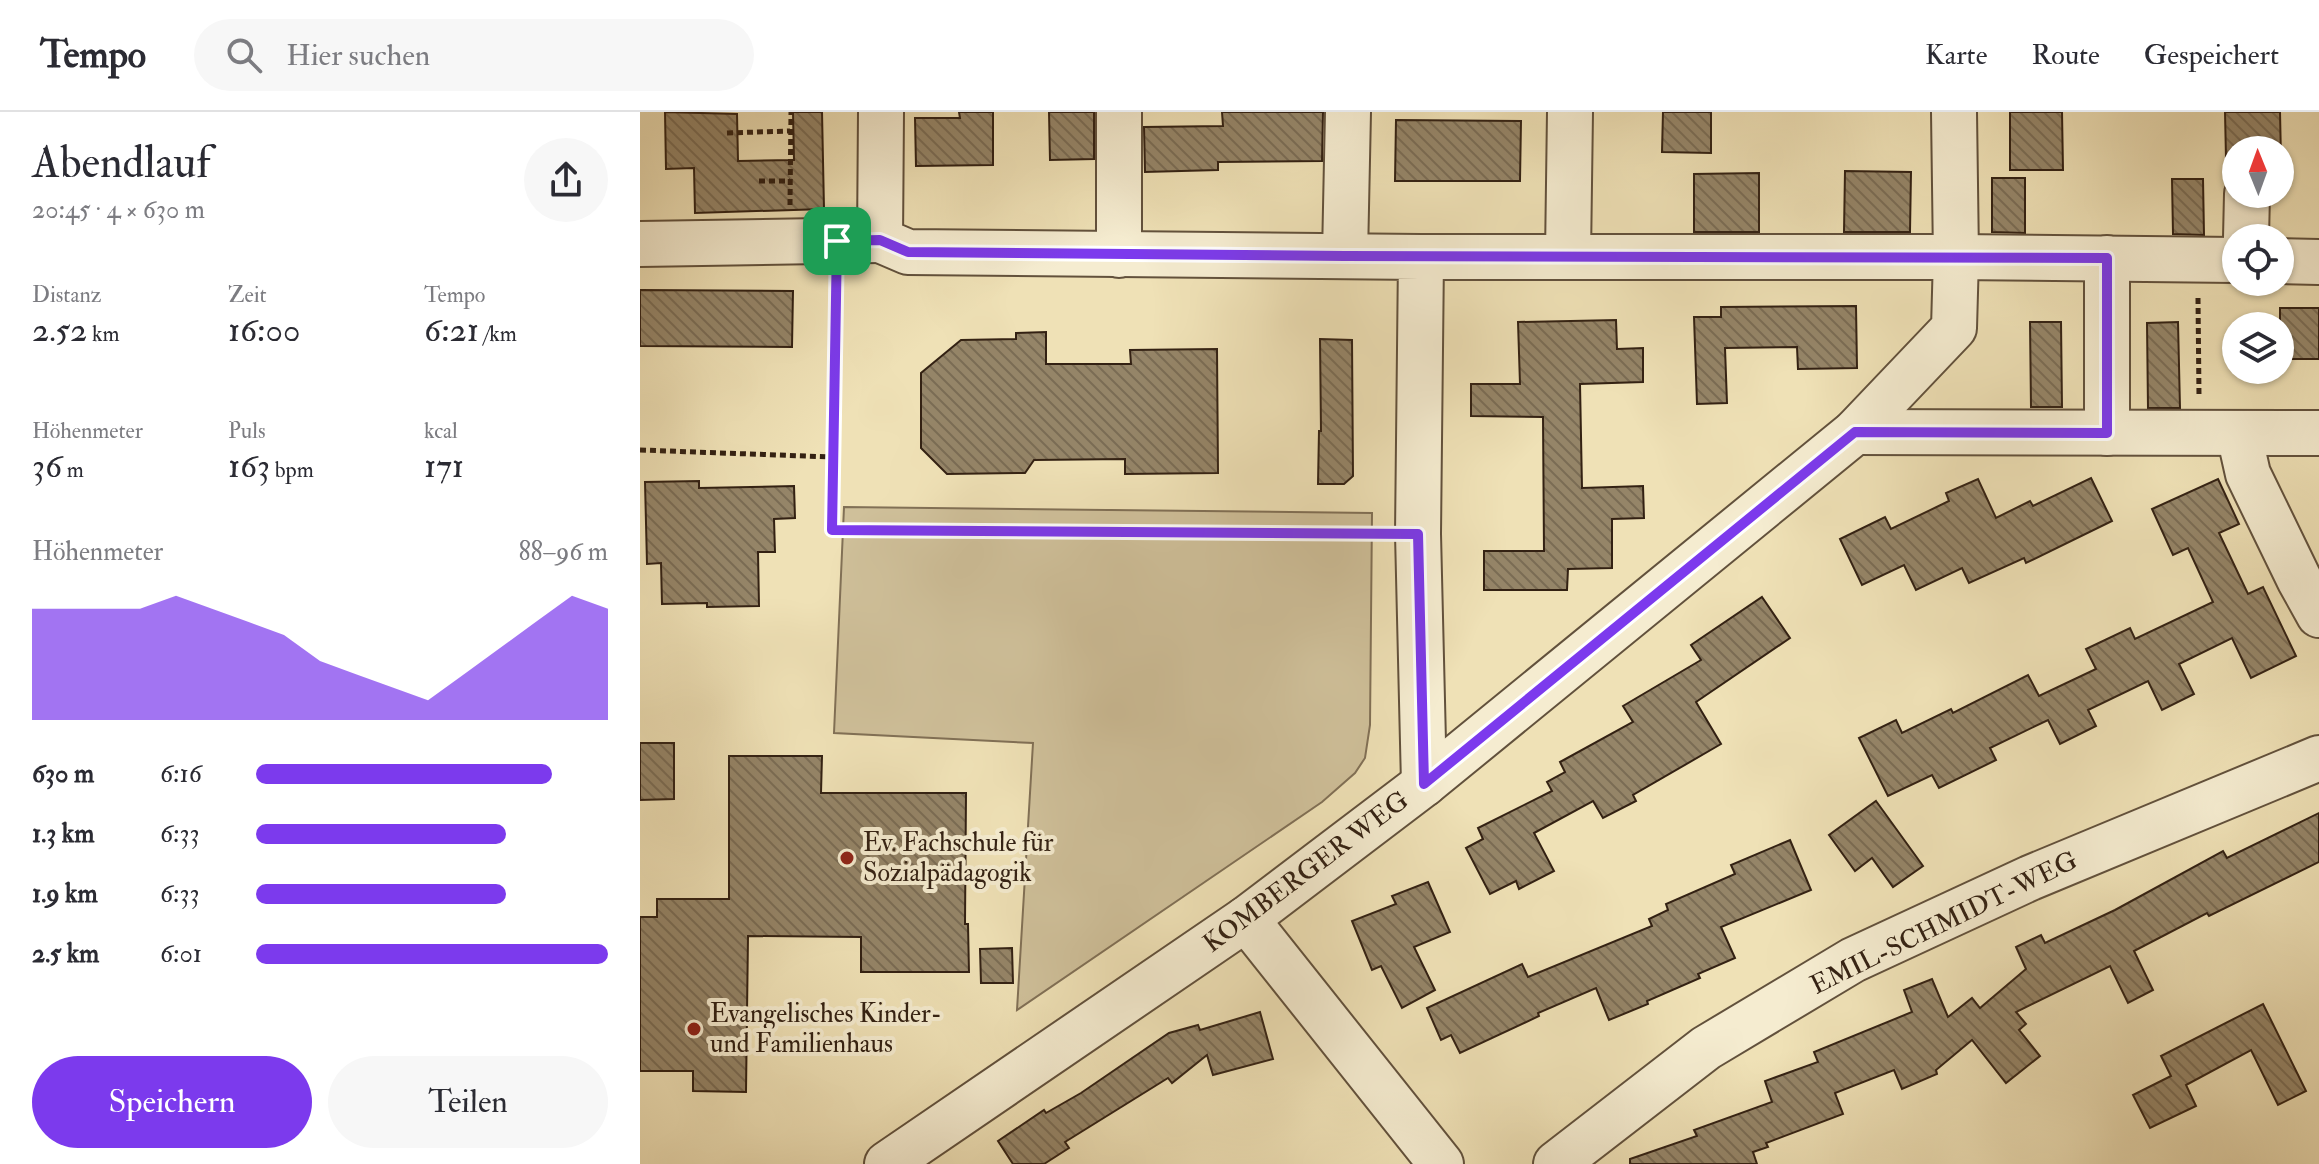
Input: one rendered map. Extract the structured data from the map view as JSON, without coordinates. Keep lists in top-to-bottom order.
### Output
{
  "streets": {
    "street": ["KOMBERGER WEG", "EMIL-SCHMIDT-WEG"]
  },
  "places": ["Ev. Fachschule für Sozialpädagogik", "Evangelisches Kinder- und Familienhaus"],
  "north": "top",
  "page": {
    "header": "Tempo",
    "search": "Hier suchen",
    "nav": ["Karte", "Route", "Gespeichert"],
    "heading": ["Abendlauf", "20:45 · 4 × 630 m"],
    "stats": [
      ["Distanz", "2.52 km"],
      ["Zeit", "16:00"],
      ["Tempo", "6:21 /km"],
      ["Höhenmeter", "36 m"],
      ["Puls", "163 bpm"],
      ["kcal", "171"]
    ],
    "chart": ["Höhenmeter", "88–96 m"],
    "list": [
      {
        "name": "630 m",
        "note": "6:16"
      },
      {
        "name": "1.3 km",
        "note": "6:33"
      },
      {
        "name": "1.9 km",
        "note": "6:33"
      },
      {
        "name": "2.5 km",
        "note": "6:01"
      }
    ],
    "buttons": ["Speichern", "Teilen"]
  }
}
